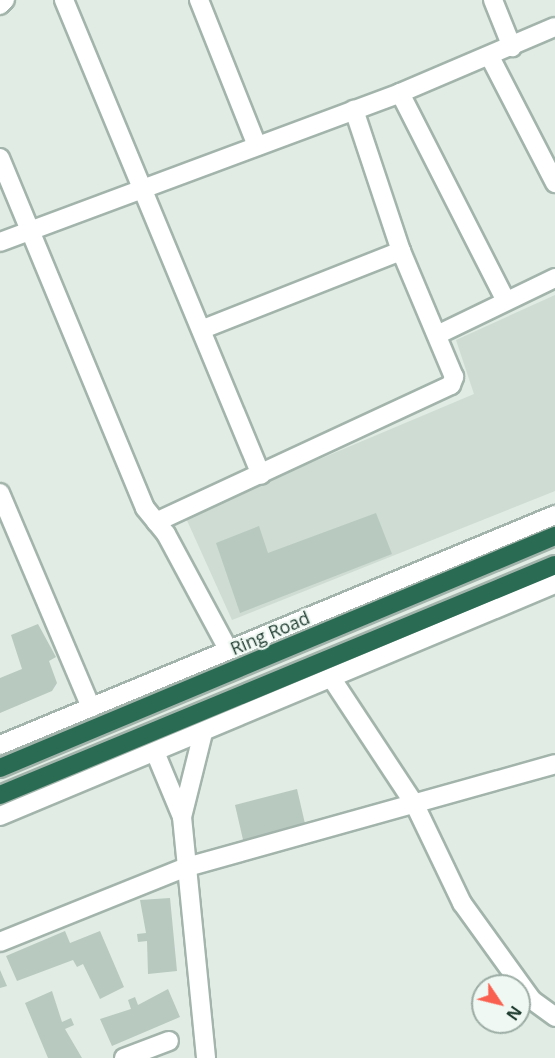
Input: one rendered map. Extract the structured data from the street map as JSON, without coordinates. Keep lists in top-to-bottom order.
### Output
{
  "streets": {
    "highway": ["Ring Road"]
  },
  "north": "bottom right"
}
